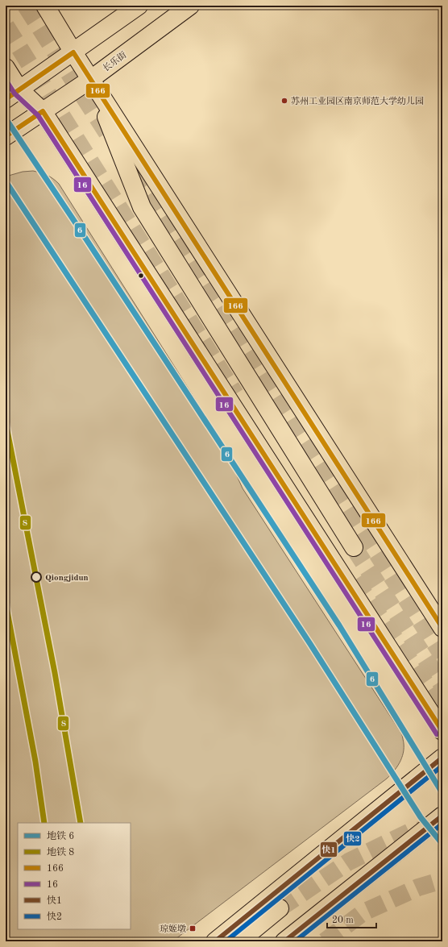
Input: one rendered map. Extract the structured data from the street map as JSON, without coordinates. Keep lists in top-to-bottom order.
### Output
{
  "streets": {
    "main road": ["长乐街"]
  },
  "places": {
    "other": ["苏州工业园区南京师范大学幼儿园", "Qiongjidun"],
    "transit": ["琼姬墩"]
  },
  "lines": [
    "transit line 166",
    "transit line 16",
    "metro line 6",
    "metro line 8",
    "transit line 快1",
    "transit line 快2"
  ],
  "legend": [
    "地铁 6",
    "地铁 8",
    "166",
    "16",
    "快1",
    "快2"
  ],
  "scale_bar": "20 m"
}
